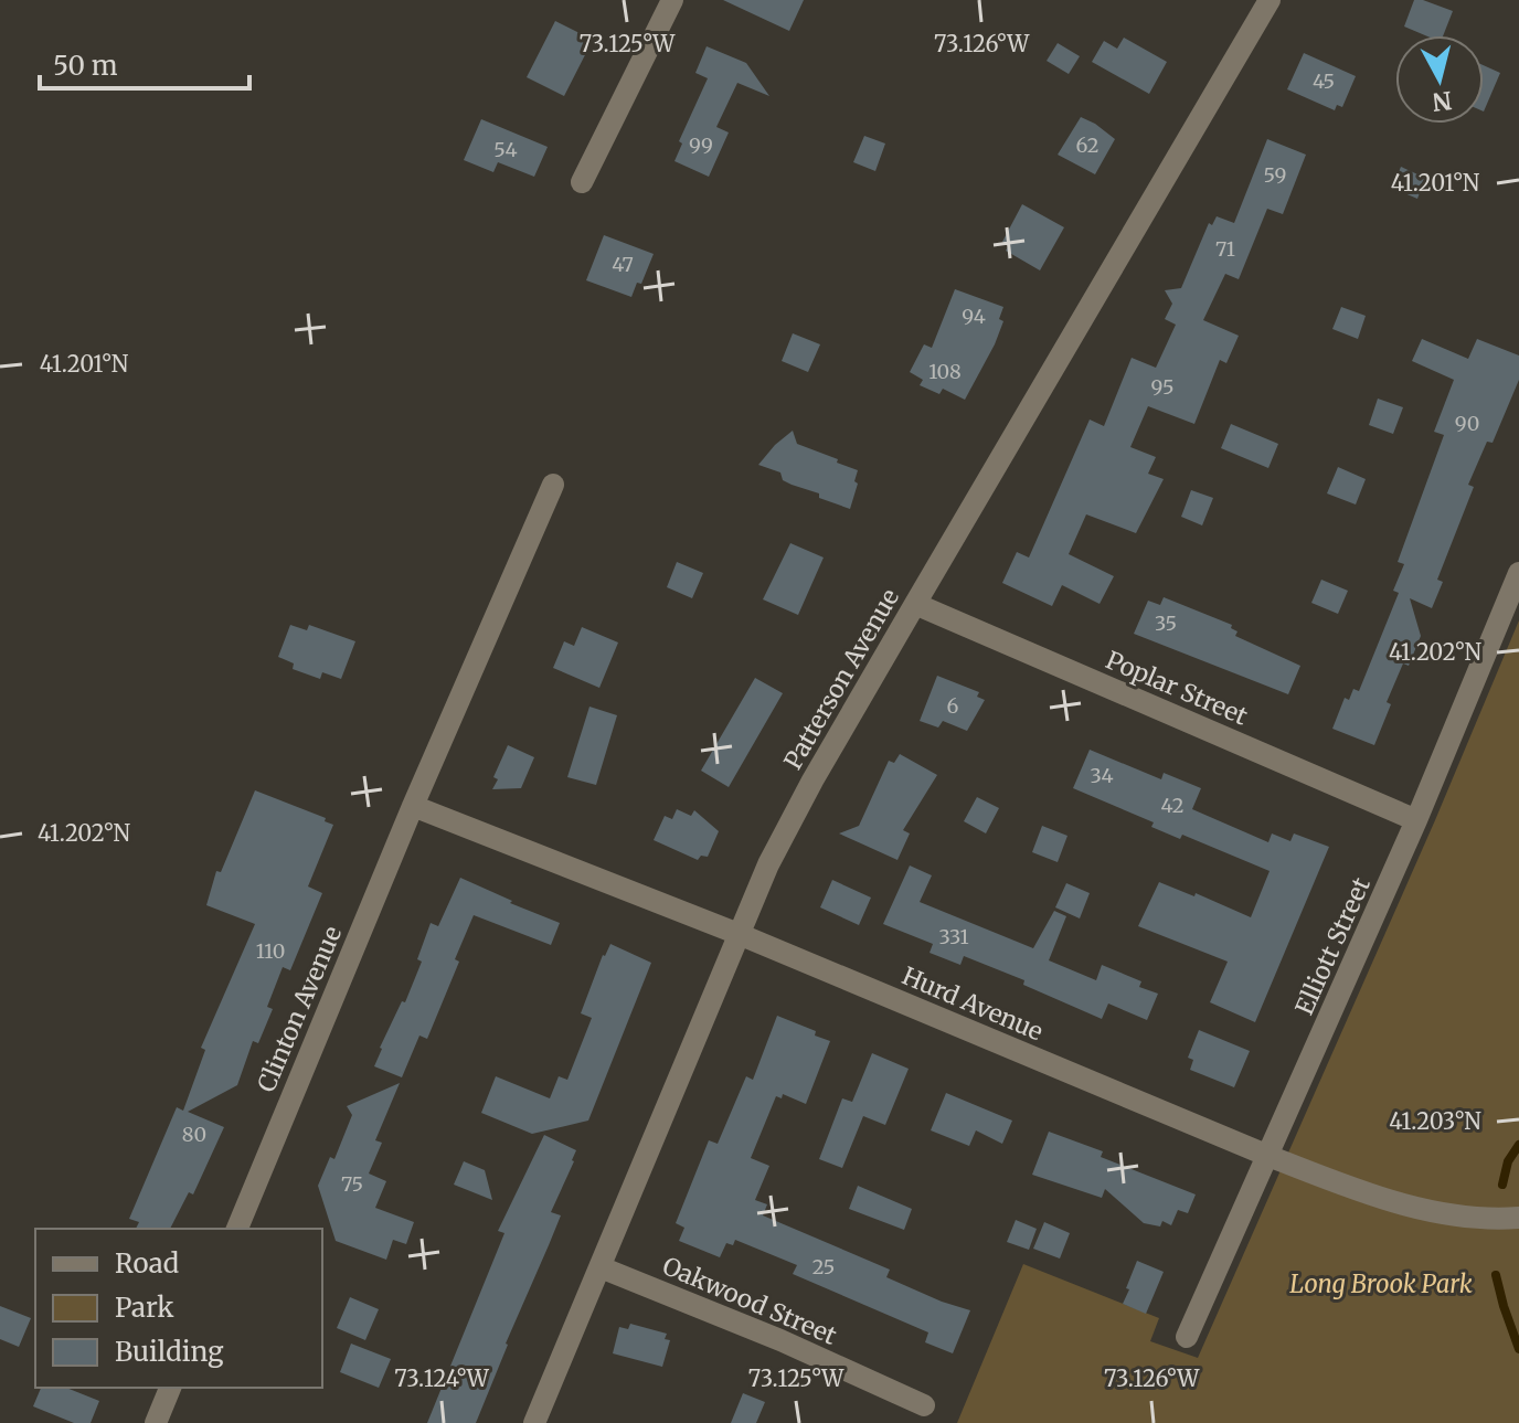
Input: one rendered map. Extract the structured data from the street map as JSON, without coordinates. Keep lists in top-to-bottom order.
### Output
{
  "streets": {
    "street": [
      "Patterson Avenue",
      "Poplar Street",
      "Elliott Street",
      "Hurd Avenue",
      "Clinton Avenue",
      "Oakwood Street"
    ]
  },
  "crossings": [
    ["Patterson Avenue", "Poplar Street"],
    ["Patterson Avenue", "Hurd Avenue"],
    ["Patterson Avenue", "Oakwood Street"],
    ["Poplar Street", "Elliott Street"],
    ["Elliott Street", "Hurd Avenue"],
    ["Hurd Avenue", "Clinton Avenue"]
  ],
  "parks": ["Long Brook Park"],
  "house_numbers": [
    "45",
    "99",
    "62",
    "54",
    "59",
    "71",
    "47",
    "94",
    "108",
    "95",
    "90",
    "35",
    "6",
    "34",
    "42",
    "331",
    "110",
    "80",
    "75",
    "25"
  ],
  "legend": ["Road", "Park", "Building"],
  "scale_bar": "50 m",
  "north": "bottom",
  "coordinates": [
    "73.125°W",
    "73.126°W",
    "41.201°N",
    "41.202°N",
    "41.203°N",
    "73.124°W"
  ]
}
